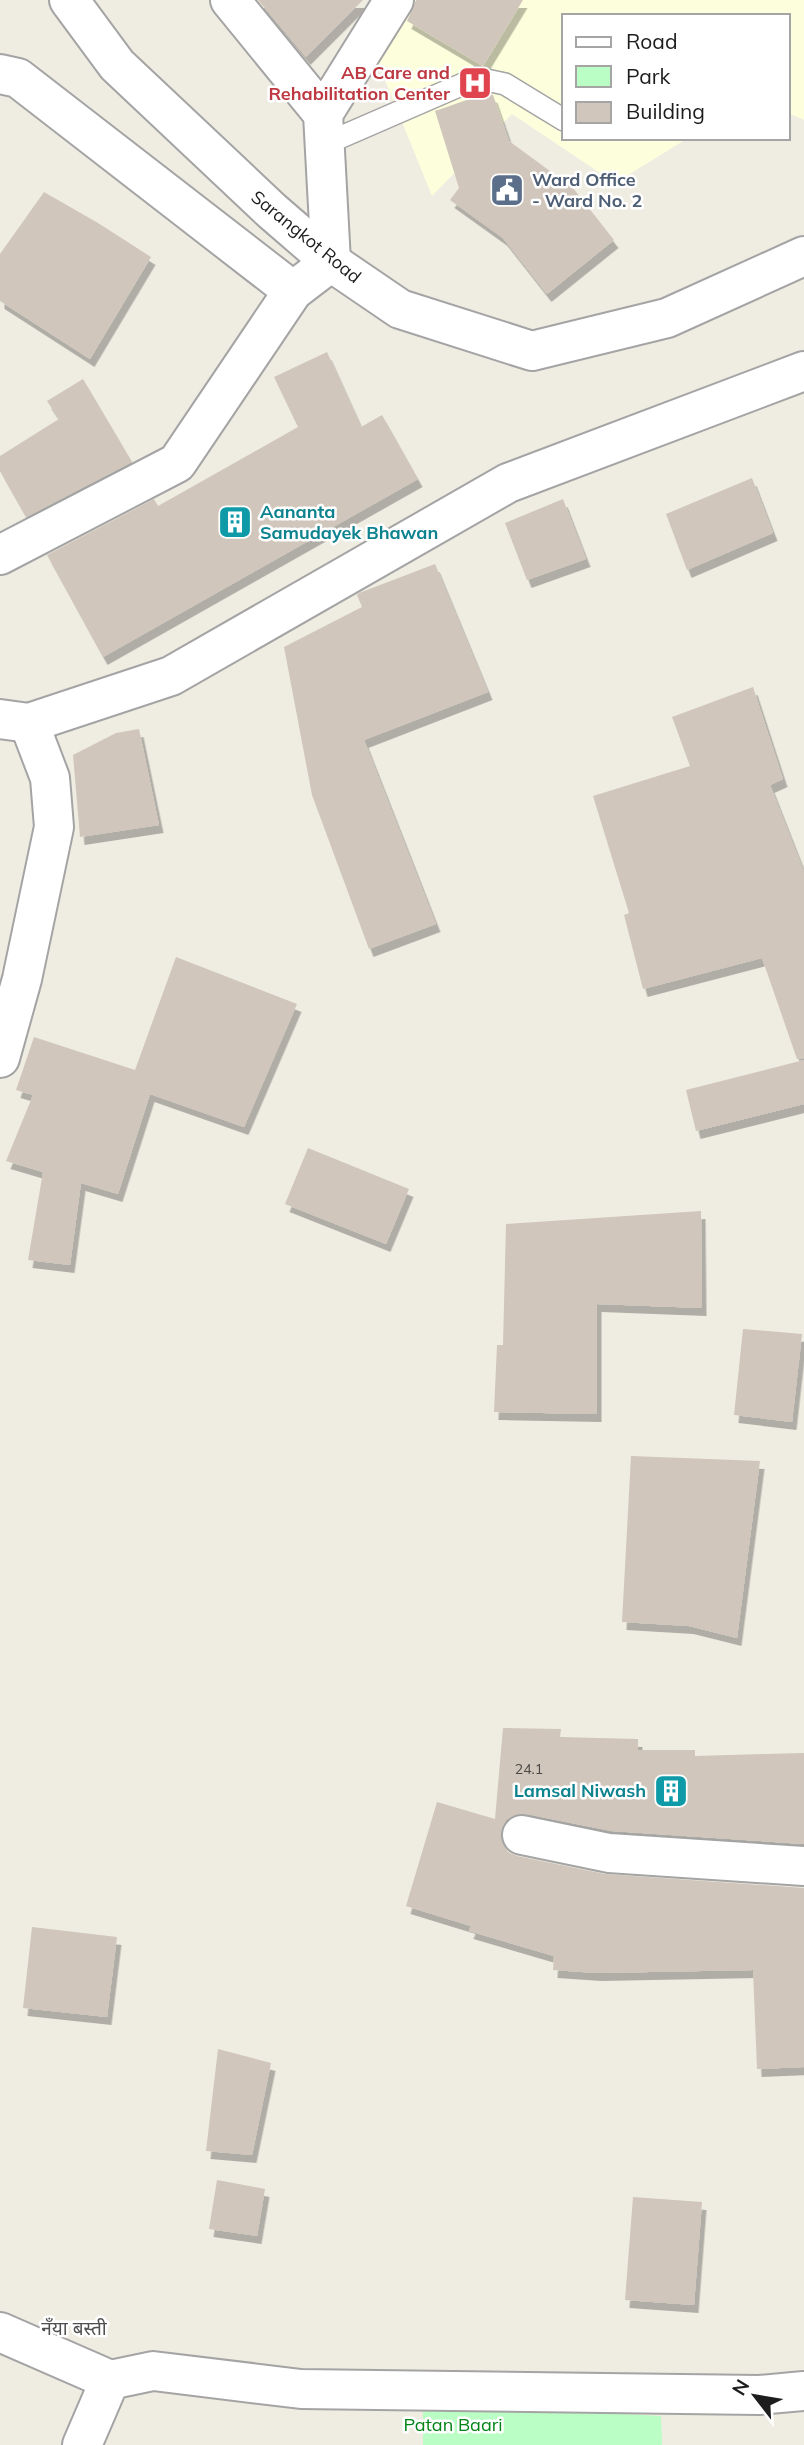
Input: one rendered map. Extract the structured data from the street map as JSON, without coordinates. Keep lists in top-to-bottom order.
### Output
{
  "streets": {
    "street": ["Sarangkot Road"]
  },
  "districts": ["नँया बस्ती"],
  "parks": ["Patan Baari"],
  "places": {
    "hospital": ["AB Care and Rehabilitation Center"],
    "public building": ["Ward Office - Ward No. 2"],
    "building": ["Aananta Samudayek Bhawan", "Lamsal Niwash"]
  },
  "house_numbers": ["24.1"],
  "legend": ["Road", "Park", "Building"],
  "north": "top left"
}
